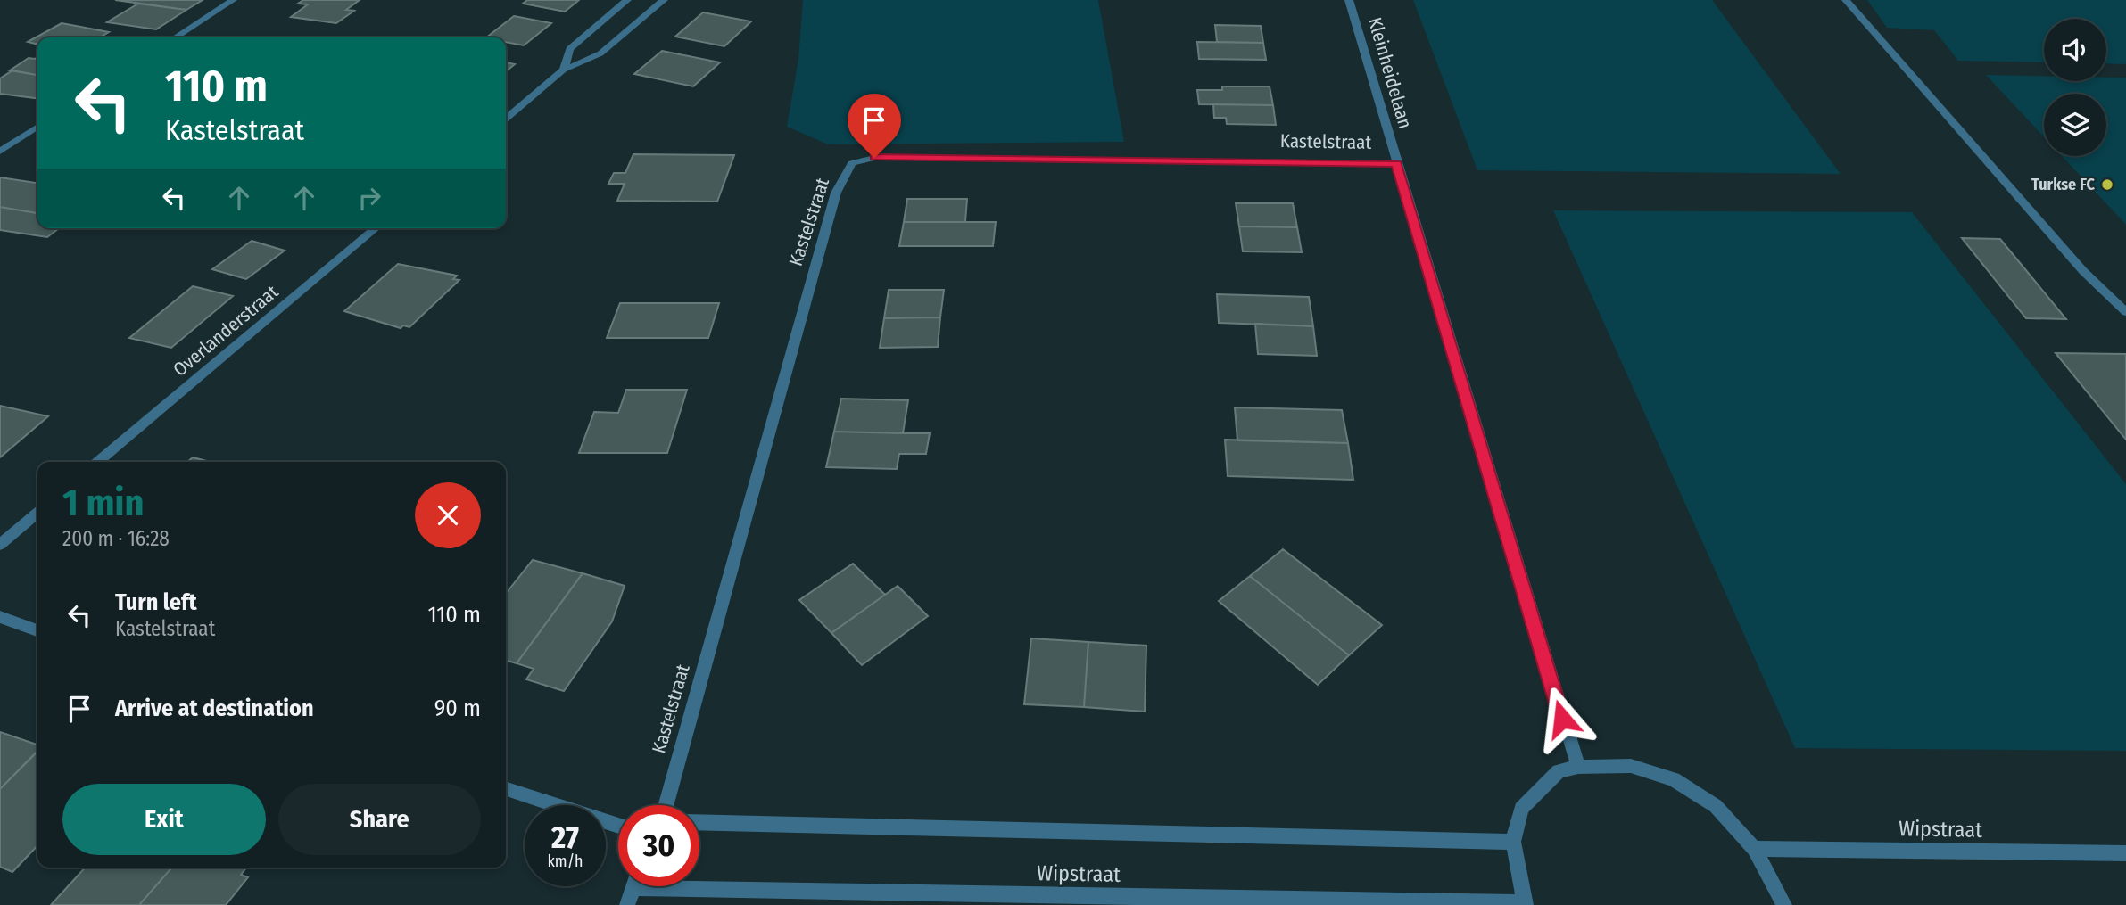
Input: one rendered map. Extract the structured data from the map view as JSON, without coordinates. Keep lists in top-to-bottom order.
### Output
{
  "streets": {
    "street": [
      "Kleinheidelaan",
      "Kastelstraat",
      "Overlanderstraat",
      "Wipstraat"
    ]
  },
  "crossings": [
    ["Kleinheidelaan", "Kastelstraat"]
  ],
  "places": ["Turkse FC"],
  "page": {
    "turn": ["110 m", "Kastelstraat"],
    "heading": ["1 min", "200 m · 16:28"],
    "list": [
      {
        "name": "Turn left",
        "note": "Kastelstraat",
        "value": "110 m"
      },
      {
        "name": "Arrive at destination",
        "value": "90 m"
      }
    ],
    "buttons": ["Exit", "Share"],
    "speed": "27 km/h",
    "limit": "30"
  }
}
